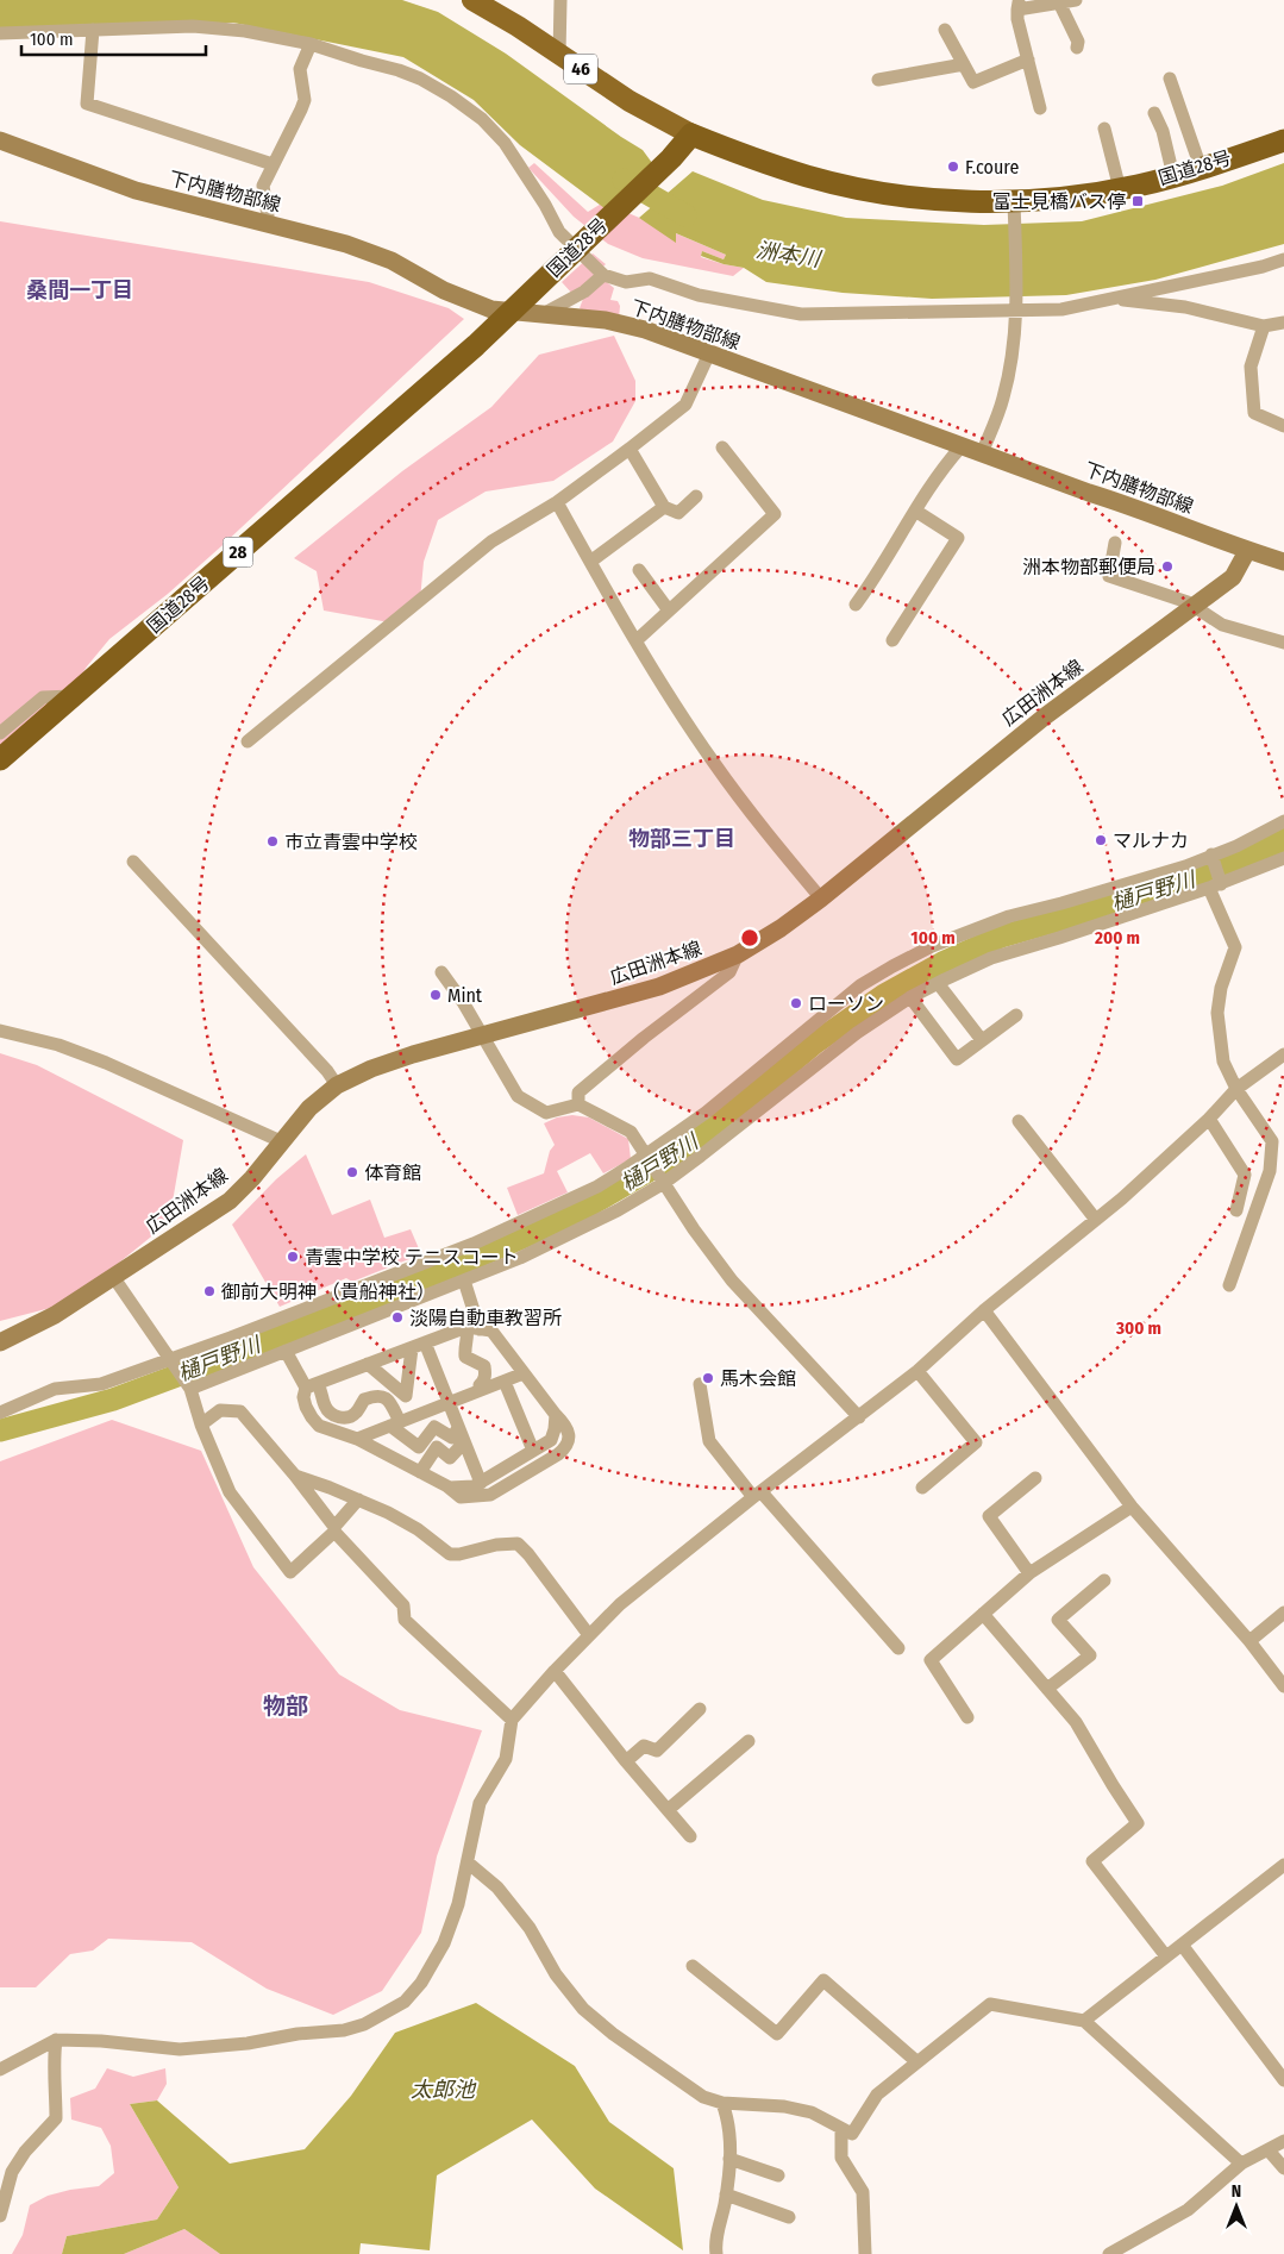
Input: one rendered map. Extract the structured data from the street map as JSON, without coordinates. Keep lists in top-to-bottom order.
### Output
{
  "streets": {
    "highway": ["国道28号", "28"],
    "main road": ["46", "下内膳物部線", "広田洲本線"]
  },
  "crossings": [
    ["46", "国道28号"],
    ["下内膳物部線", "広田洲本線"]
  ],
  "districts": ["桑間一丁目", "物部三丁目", "物部"],
  "water": ["洲本川", "樋戸野川", "太郎池"],
  "places": {
    "other": [
      "F.coure",
      "洲本物部郵便局",
      "マルナカ",
      "市立青雲中学校",
      "Mint",
      "ローソン",
      "体育館",
      "青雲中学校 テニスコート",
      "御前大明神 （貴船神社）",
      "淡陽自動車教習所",
      "馬木会館"
    ],
    "transit": ["富士見橋バス停"]
  },
  "scale_bar": "100 m",
  "north": "top",
  "rings": ["100 m", "200 m", "300 m"]
}
